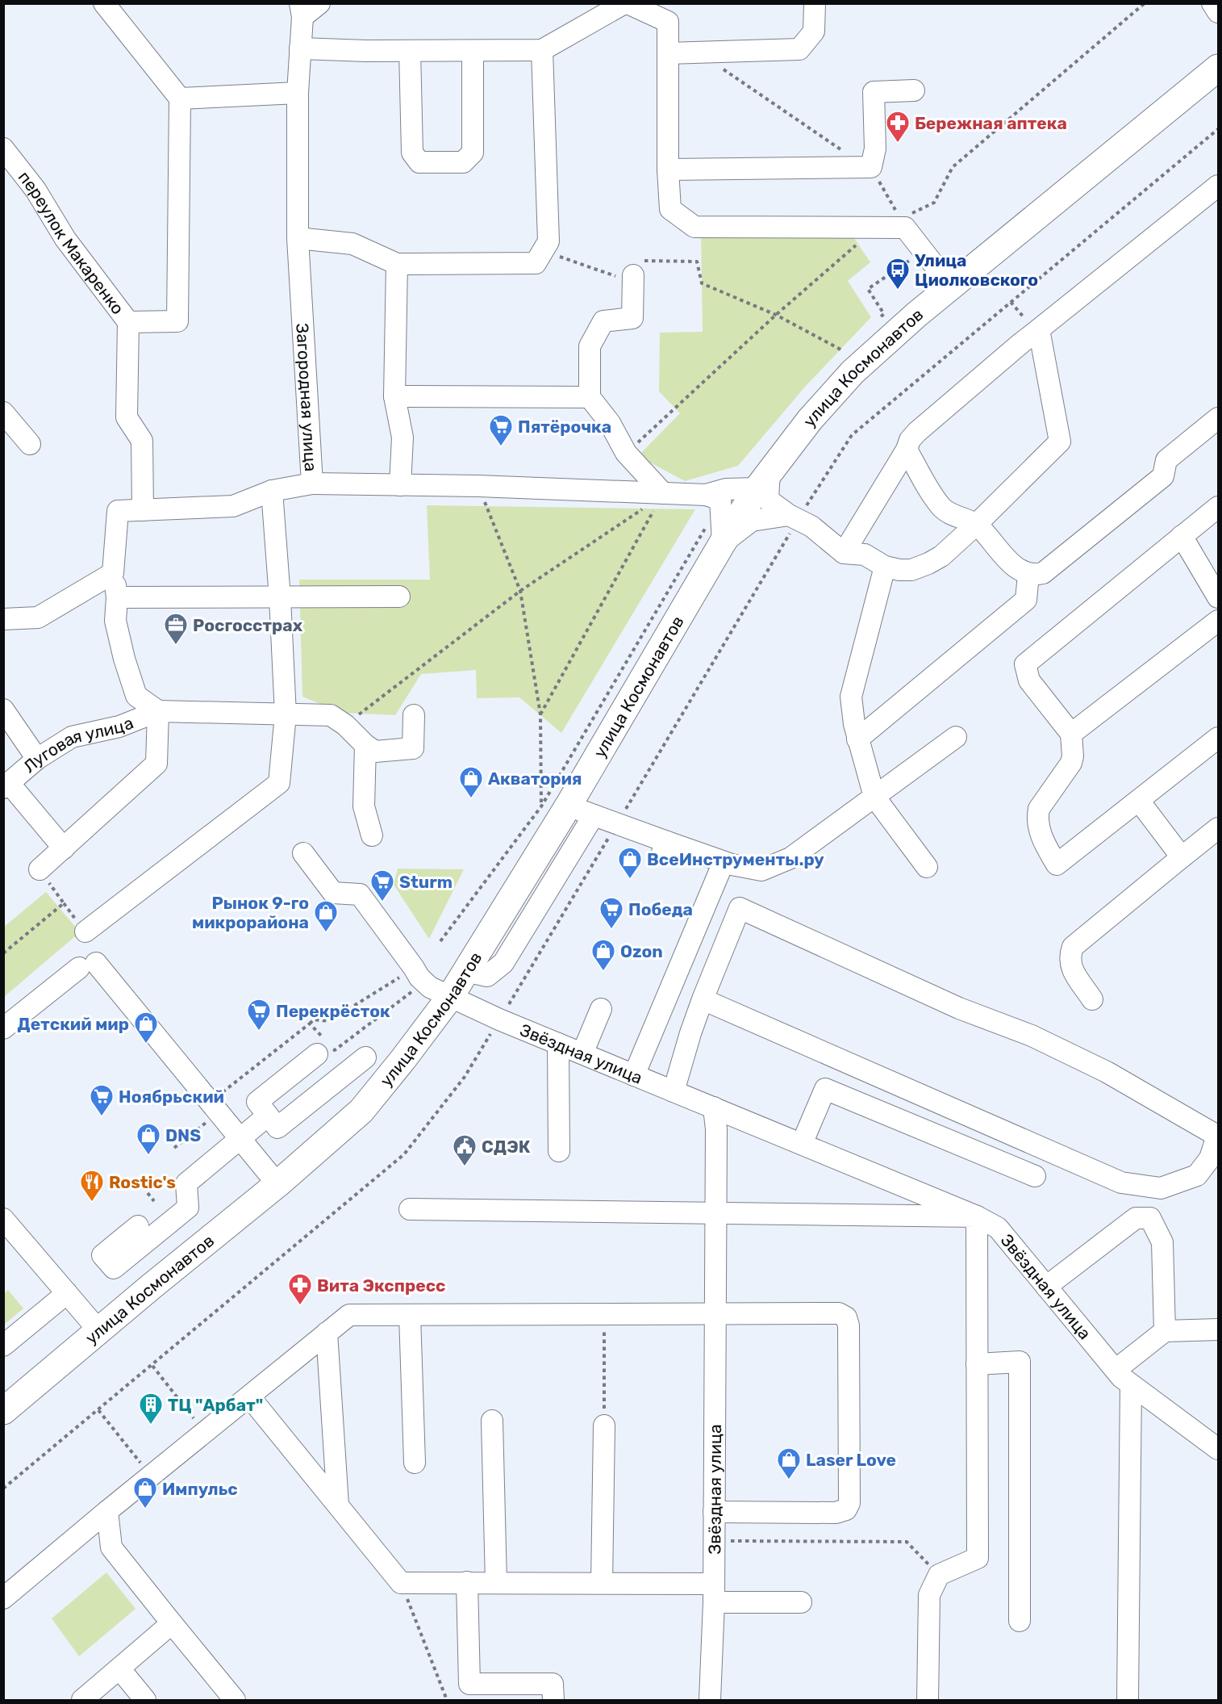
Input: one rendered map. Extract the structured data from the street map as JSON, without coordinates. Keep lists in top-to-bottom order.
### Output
{
  "streets": {
    "main road": ["улица Космонавтов"],
    "street": [
      "переулок Макаренко",
      "Загородная улица",
      "Луговая улица",
      "Звёздная улица"
    ]
  },
  "crossings": [
    ["улица Космонавтов", "Загородная улица"],
    ["улица Космонавтов", "Звёздная улица"]
  ],
  "places": {
    "pharmacy": ["Бережная аптека", "Вита Экспресс"],
    "bus stop": ["Улица Циолковского"],
    "supermarket": [
      "Пятёрочка",
      "Sturm",
      "Победа",
      "Перекрёсток",
      "Ноябрьский"
    ],
    "office": ["Росгосстрах"],
    "shop": [
      "Акватория",
      "ВсеИнструменты.ру",
      "Рынок 9-го микрорайона",
      "Ozon",
      "Детский мир",
      "DNS",
      "Laser Love",
      "Импульс"
    ],
    "public building": ["СДЭК"],
    "restaurant": ["Rostic's"],
    "building": ["ТЦ \"Арбат\""]
  }
}
